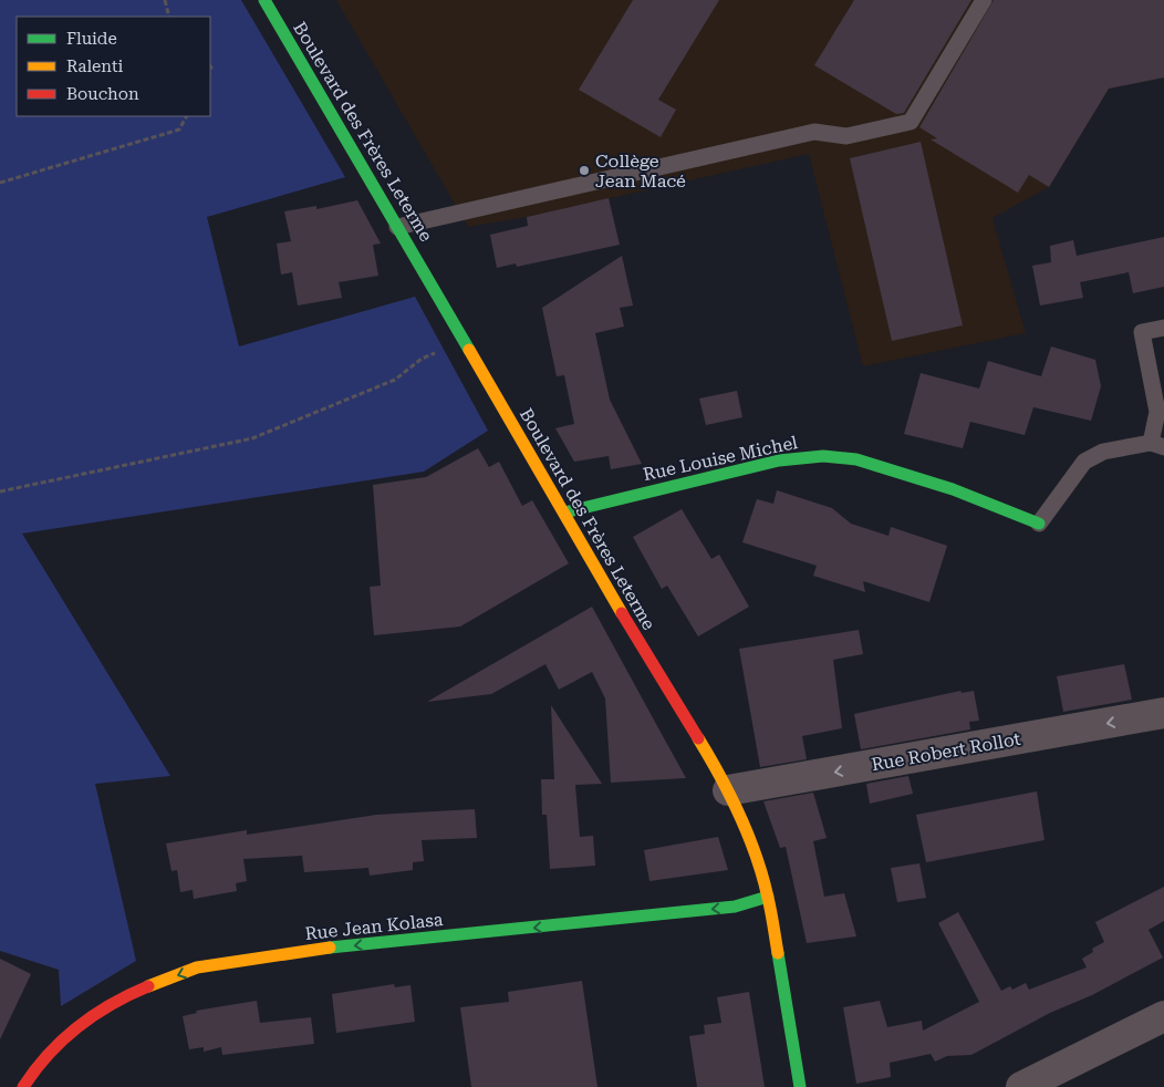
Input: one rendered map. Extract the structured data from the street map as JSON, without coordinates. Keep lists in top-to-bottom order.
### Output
{
  "streets": {
    "street": [
      "Boulevard des Frères Leterme",
      "Rue Louise Michel",
      "Rue Robert Rollot",
      "Rue Jean Kolasa"
    ]
  },
  "crossings": [
    ["Boulevard des Frères Leterme", "Rue Louise Michel"],
    ["Boulevard des Frères Leterme", "Rue Robert Rollot"],
    ["Boulevard des Frères Leterme", "Rue Jean Kolasa"]
  ],
  "one_way": ["Rue Robert Rollot", "Rue Jean Kolasa"],
  "places": ["Collège Jean Macé"],
  "legend": ["Fluide", "Ralenti", "Bouchon"]
}
